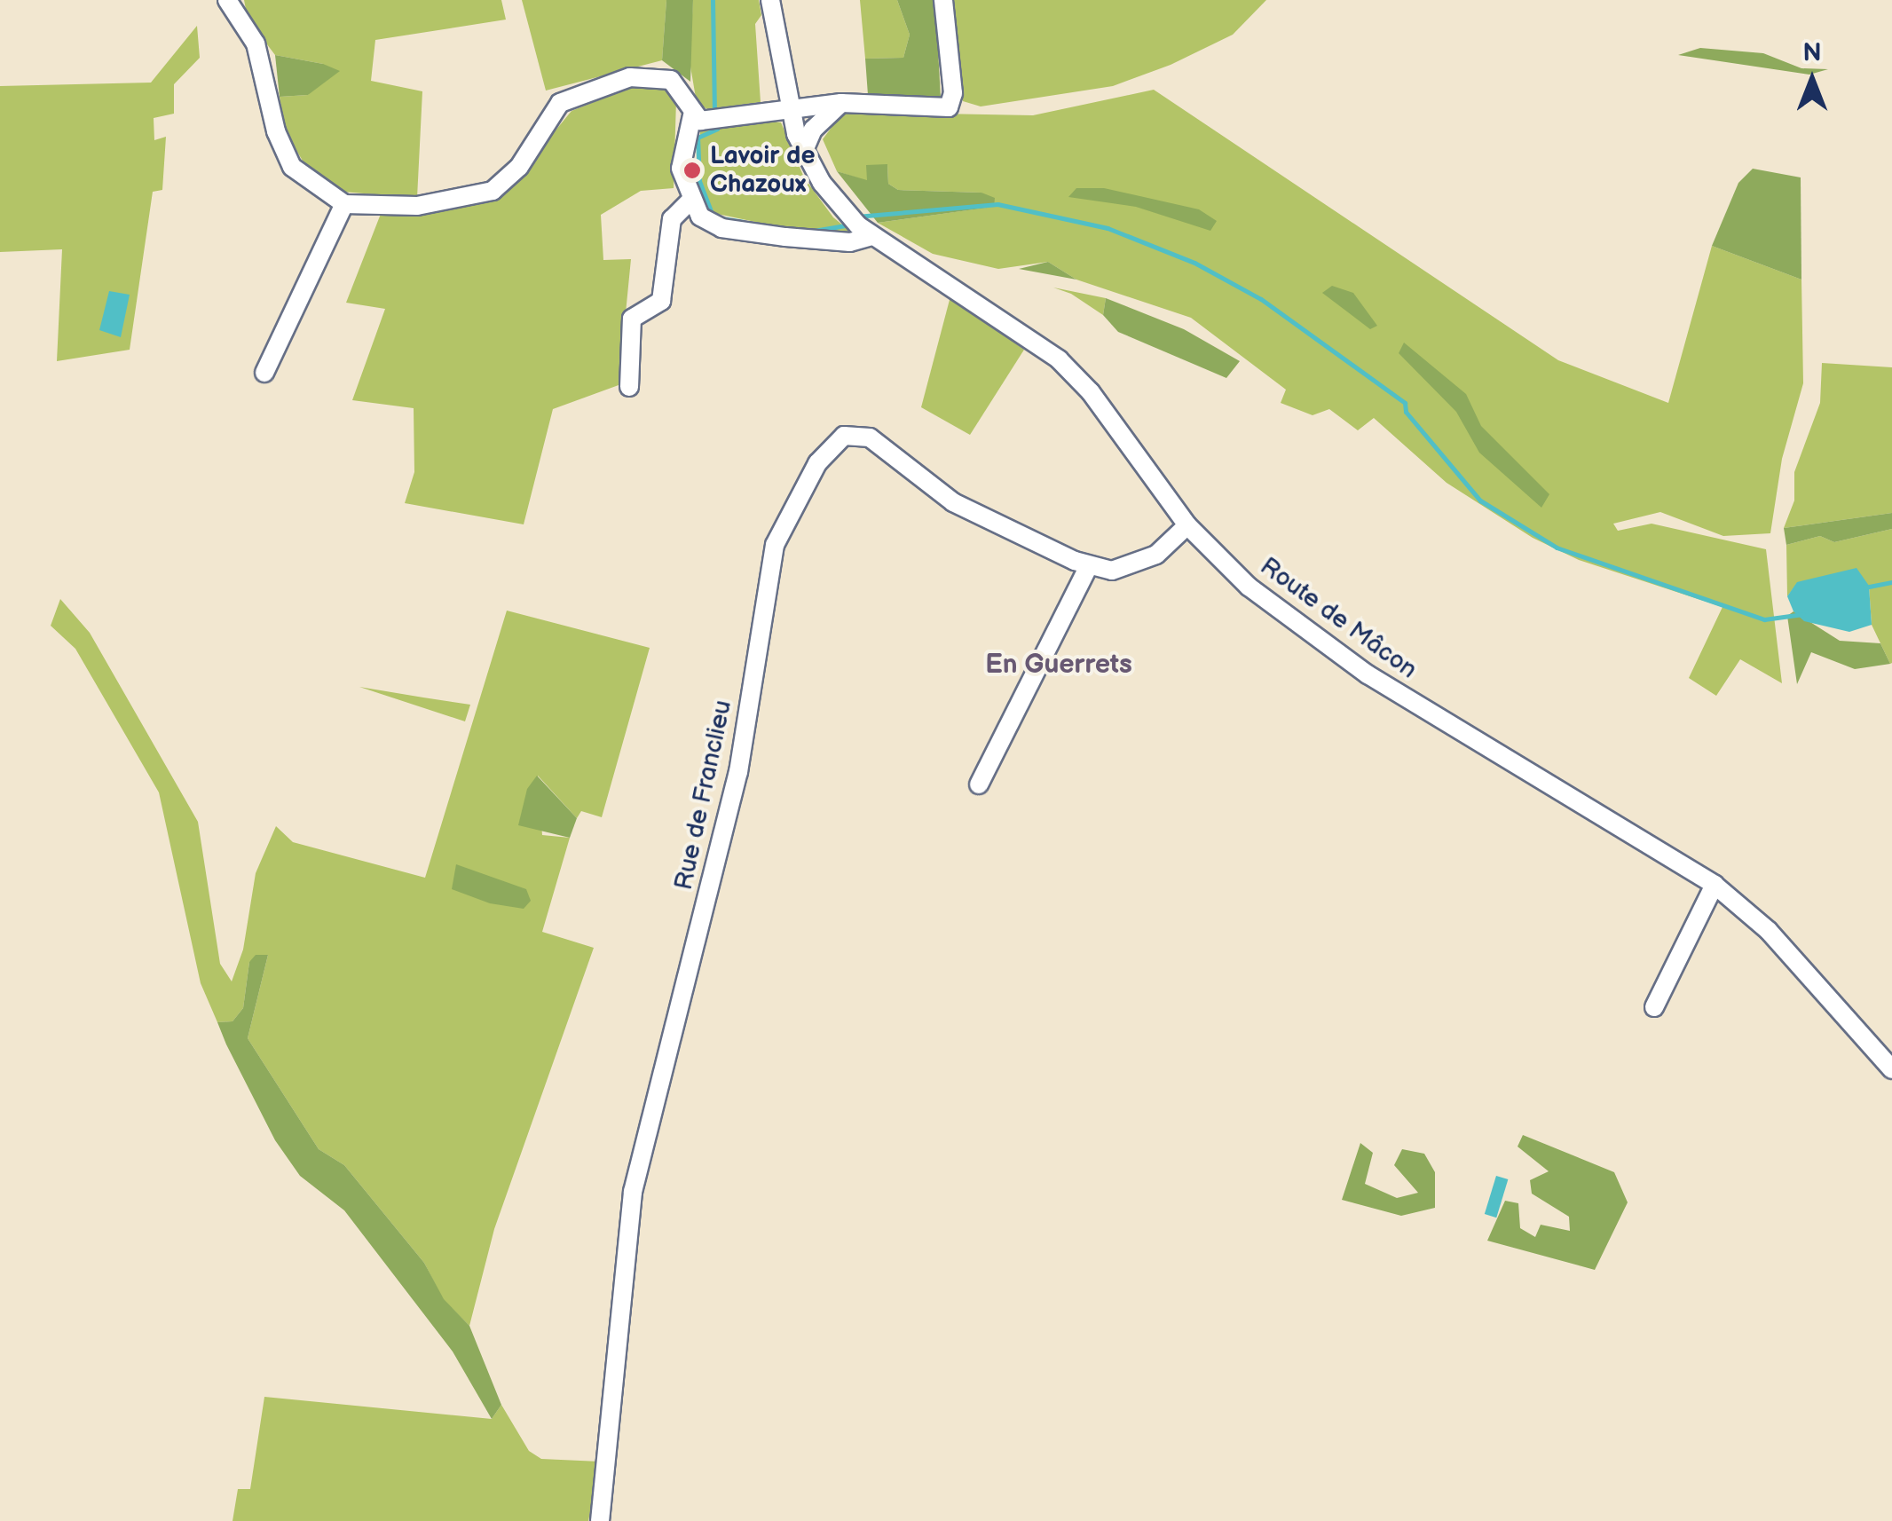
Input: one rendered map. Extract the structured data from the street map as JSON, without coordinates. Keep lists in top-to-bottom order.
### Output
{
  "streets": {
    "street": ["Route de Mâcon", "Rue de Franclieu"]
  },
  "crossings": [
    ["Route de Mâcon", "Rue de Franclieu"]
  ],
  "districts": ["En Guerrets"],
  "places": ["Lavoir de Chazoux"],
  "north": "top"
}
